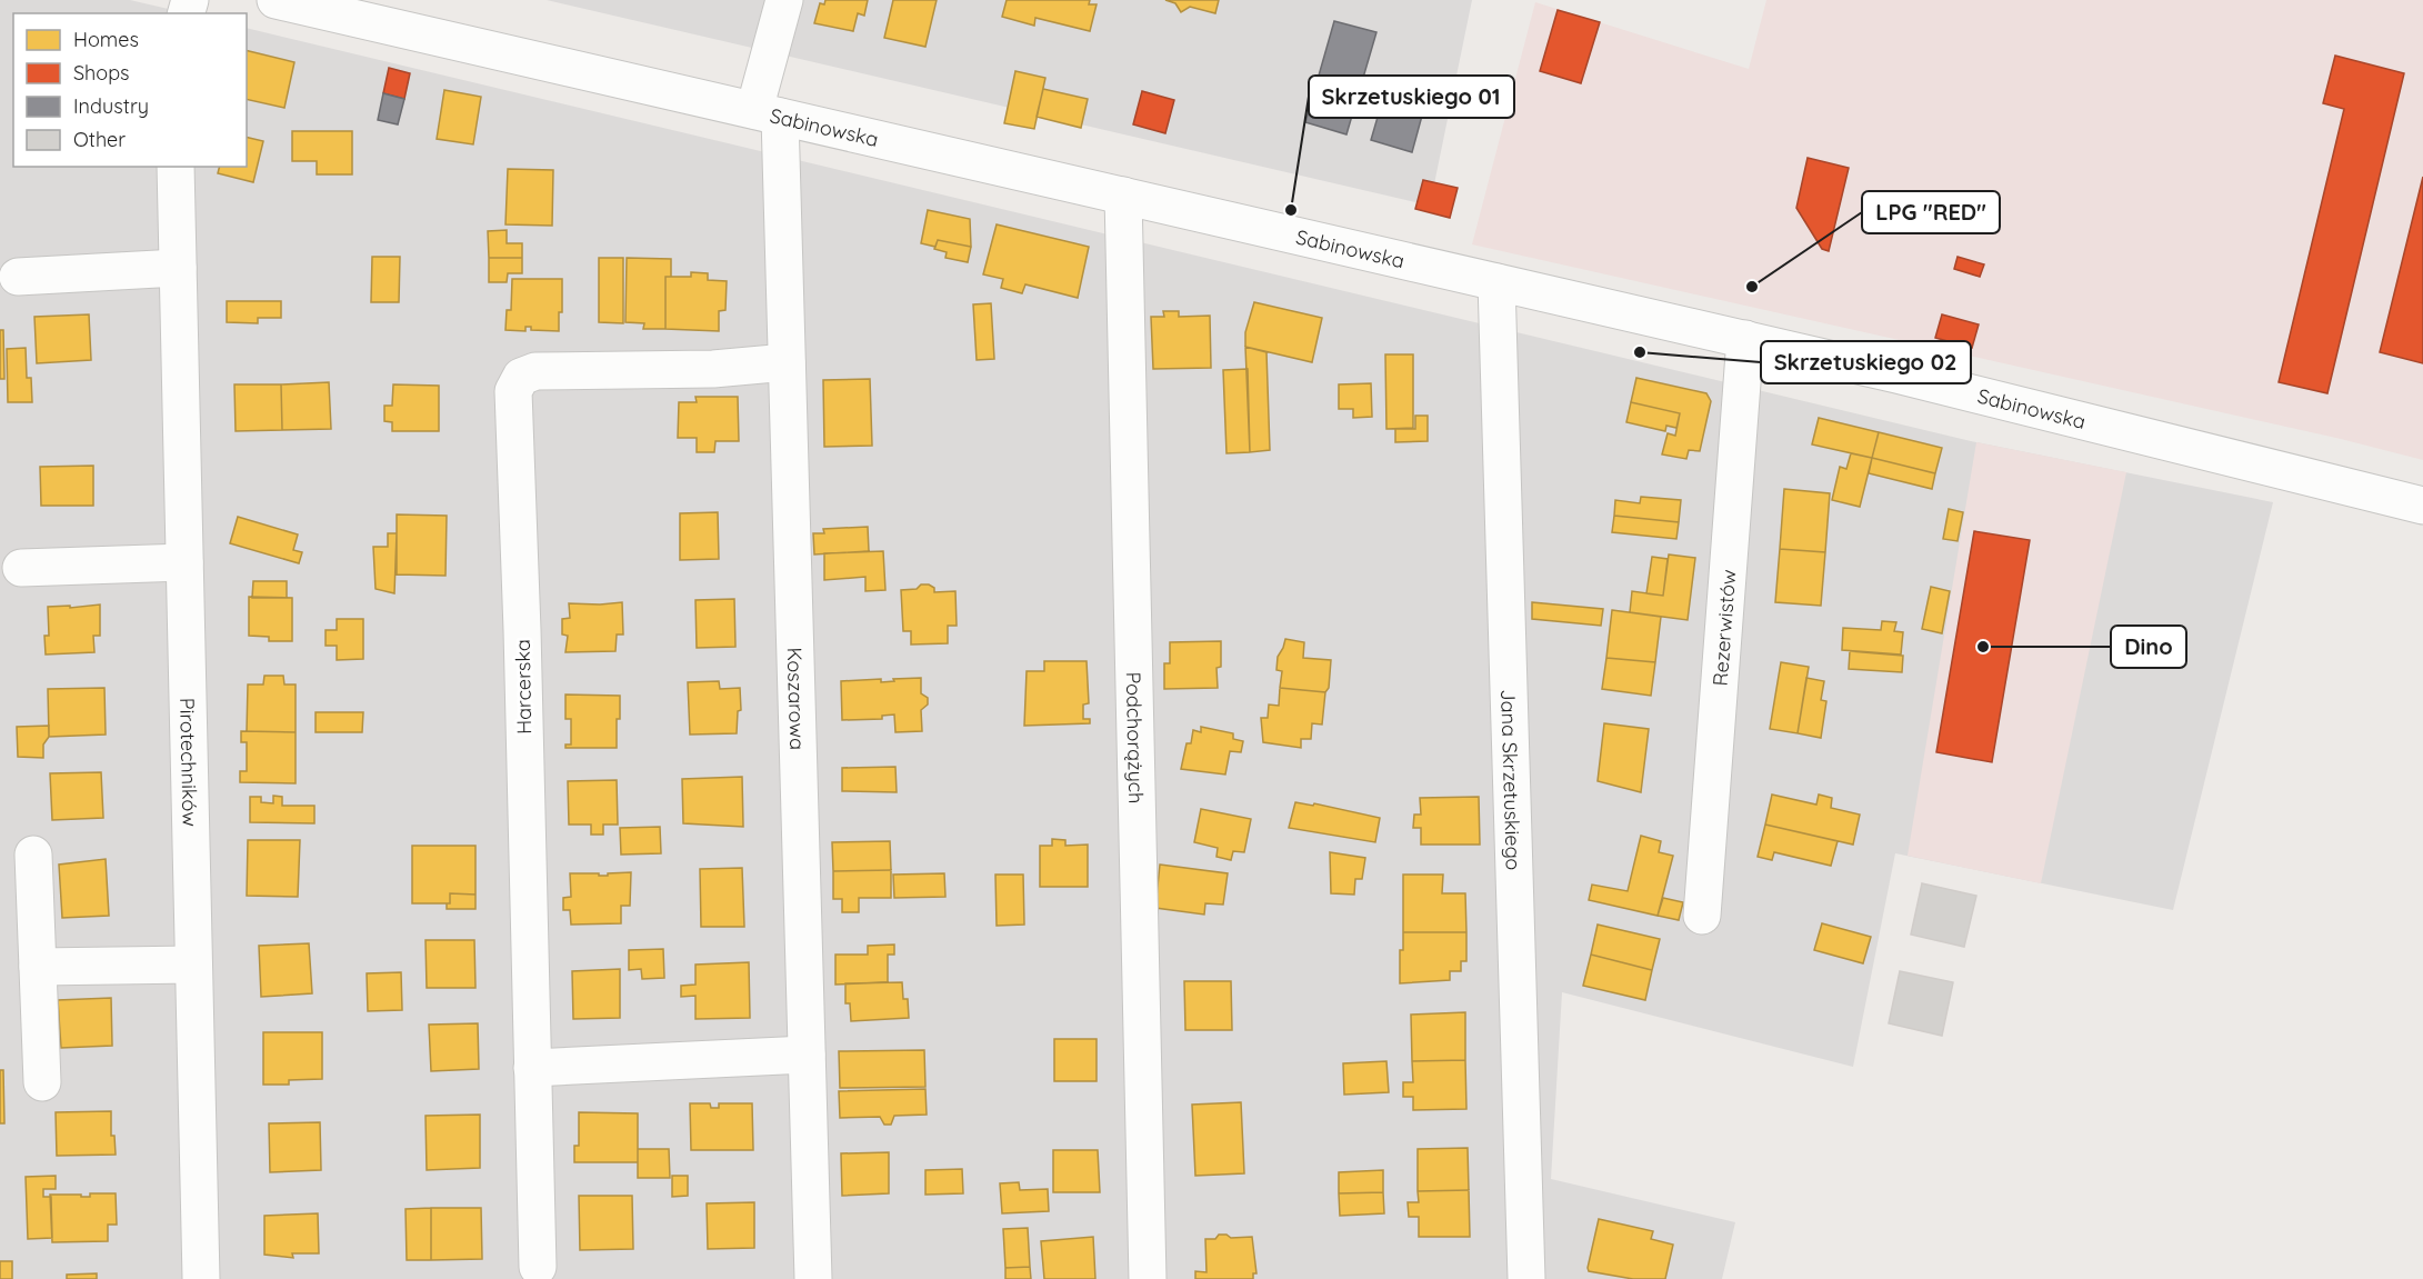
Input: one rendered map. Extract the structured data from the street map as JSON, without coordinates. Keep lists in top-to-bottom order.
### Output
{
  "streets": {
    "street": [
      "Sabinowska",
      "Rezerwistów",
      "Harcerska",
      "Koszarowa",
      "Podchorążych",
      "Pirotechników",
      "Jana Skrzetuskiego"
    ]
  },
  "crossings": [
    ["Sabinowska", "Rezerwistów"],
    ["Sabinowska", "Koszarowa"],
    ["Sabinowska", "Podchorążych"],
    ["Sabinowska", "Jana Skrzetuskiego"],
    ["Harcerska", "Koszarowa"]
  ],
  "places": [
    "Skrzetuskiego 01",
    "LPG \"RED\"",
    "Skrzetuskiego 02",
    "Dino"
  ],
  "legend": [
    "Homes",
    "Shops",
    "Industry",
    "Other"
  ]
}
